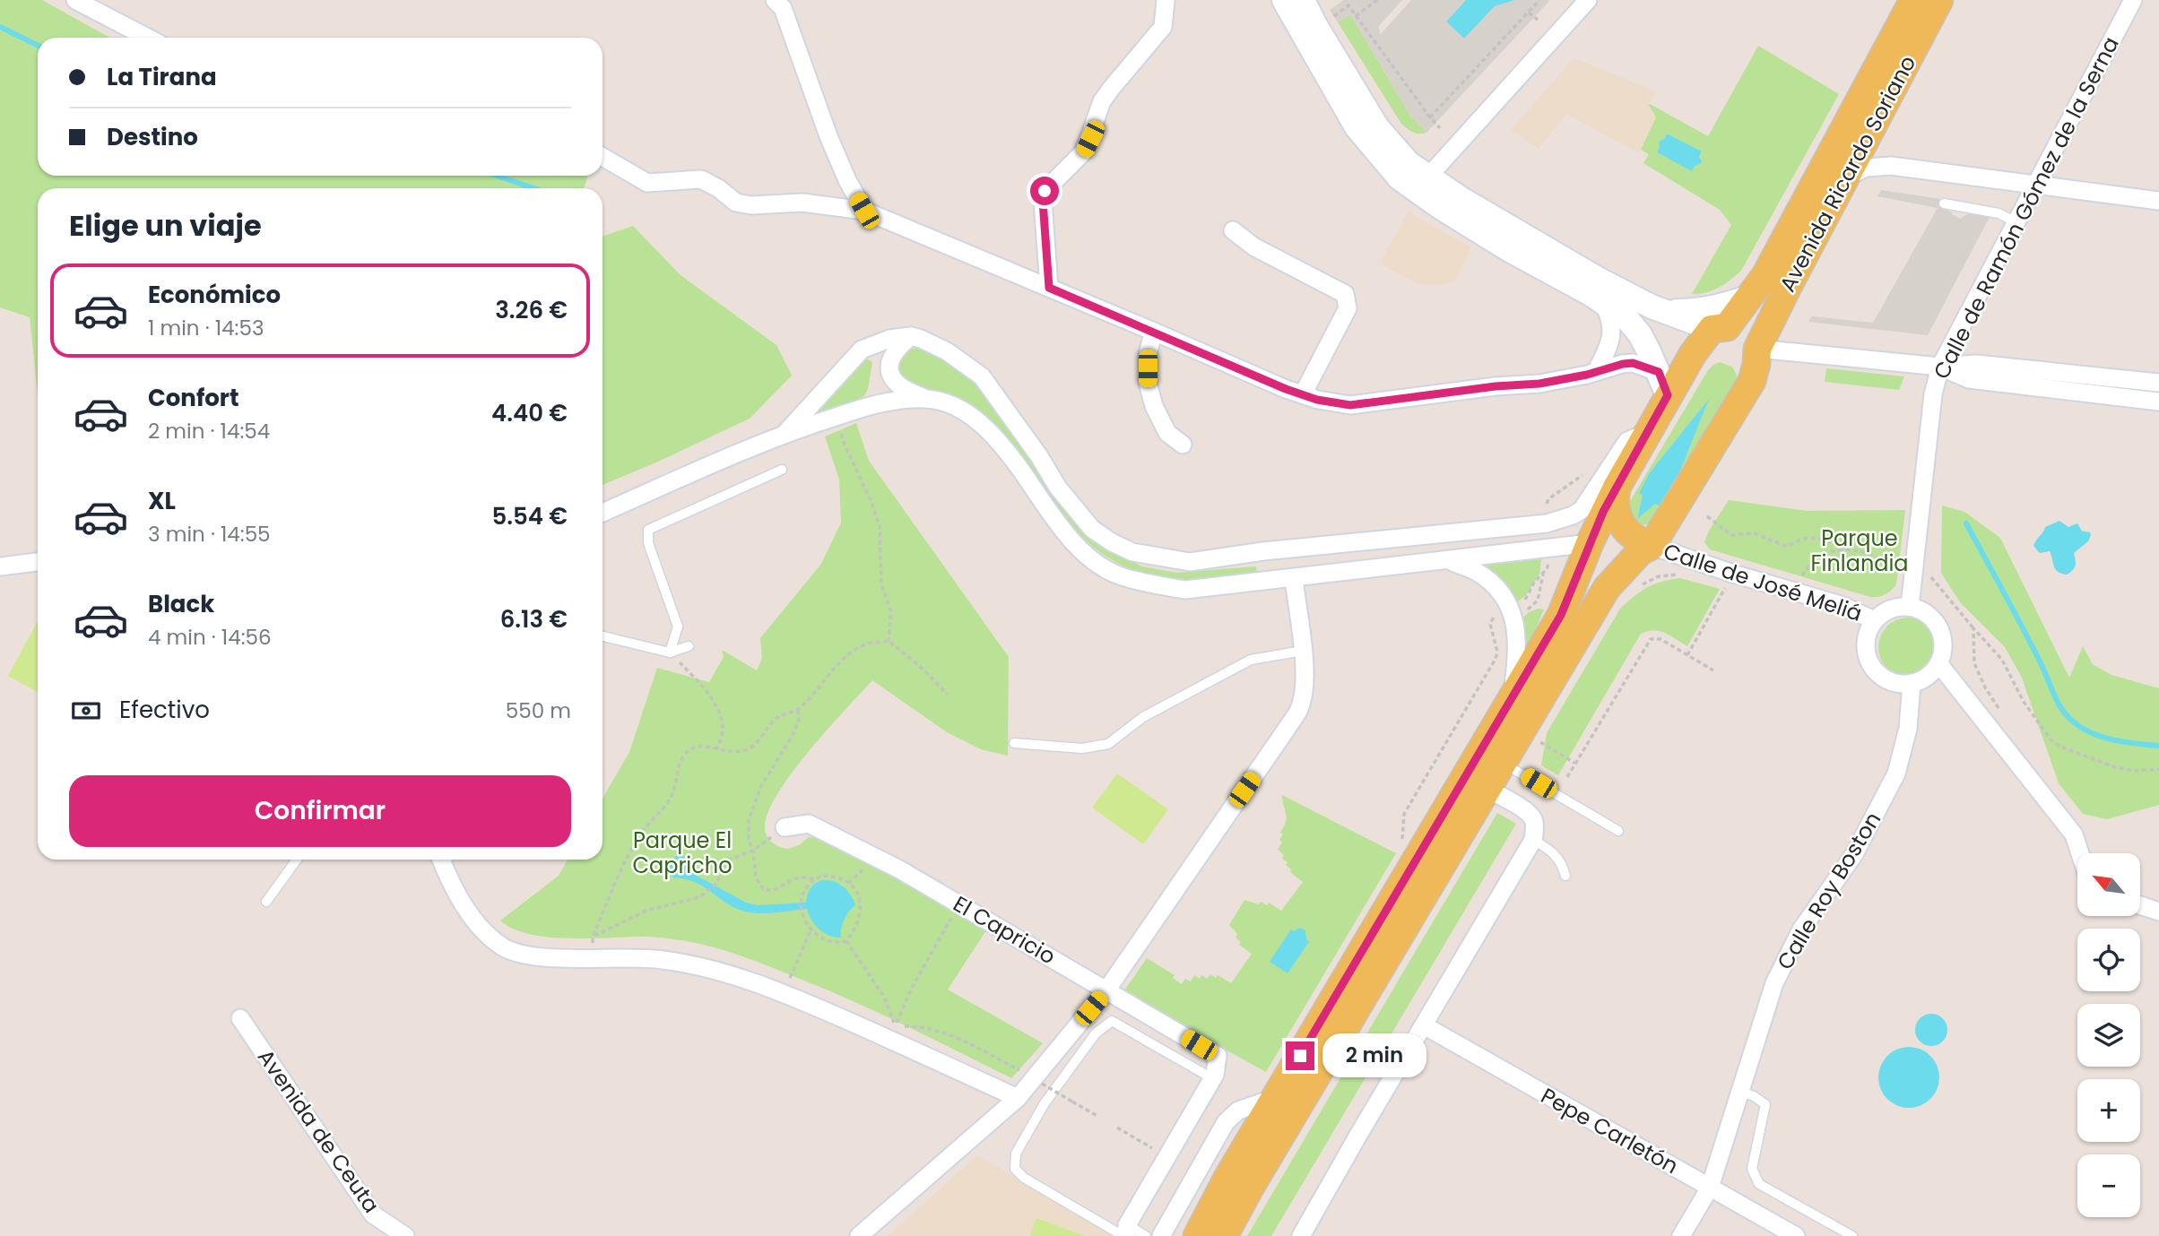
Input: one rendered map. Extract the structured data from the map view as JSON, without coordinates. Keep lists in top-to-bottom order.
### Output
{
  "streets": {
    "main road": ["Avenida Ricardo Soriano"],
    "street": [
      "Calle de Ramón Gómez de la Serna",
      "Calle de José Meliá",
      "Calle Roy Boston",
      "El Capricio",
      "Avenida de Ceuta",
      "Pepe Carletón"
    ]
  },
  "crossings": [
    ["Avenida Ricardo Soriano", "Calle de José Meliá"],
    ["Calle de Ramón Gómez de la Serna", "Calle de José Meliá"],
    ["Calle de Ramón Gómez de la Serna", "Calle Roy Boston"],
    ["Calle de José Meliá", "Calle Roy Boston"],
    ["Calle Roy Boston", "Pepe Carletón"]
  ],
  "parks": ["Parque Finlandia", "Parque El Capricho"],
  "north": "top left",
  "page": {
    "banner": ["La Tirana", "Destino"],
    "heading": "Elige un viaje",
    "list": [
      {
        "name": "Económico",
        "note": "1 min · 14:53",
        "value": "3.26 €"
      },
      {
        "name": "Confort",
        "note": "2 min · 14:54",
        "value": "4.40 €"
      },
      {
        "name": "XL",
        "note": "3 min · 14:55",
        "value": "5.54 €"
      },
      {
        "name": "Black",
        "note": "4 min · 14:56",
        "value": "6.13 €"
      }
    ],
    "pay": ["Efectivo", "550 m"],
    "buttons": "Confirmar",
    "map_buttons": ["+", "−"],
    "bubble": "2 min"
  }
}
